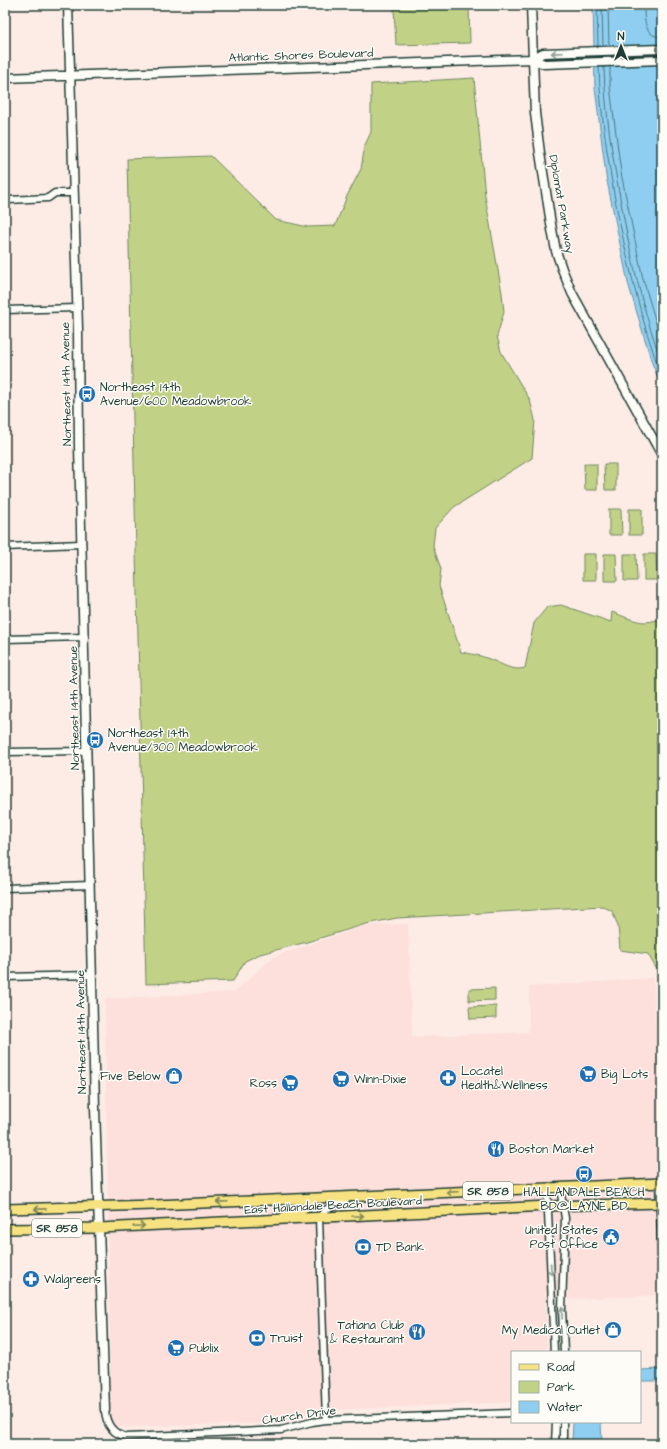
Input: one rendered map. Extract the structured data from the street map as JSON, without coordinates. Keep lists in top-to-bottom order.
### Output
{
  "streets": {
    "main road": ["SR 858", "East Hallandale Beach Boulevard"],
    "street": [
      "Atlantic Shores Boulevard",
      "Diplomat Parkway",
      "Northeast 14th Avenue",
      "Church Drive"
    ]
  },
  "crossings": [
    ["Atlantic Shores Boulevard", "Diplomat Parkway"],
    ["Atlantic Shores Boulevard", "Northeast 14th Avenue"],
    ["Northeast 14th Avenue", "East Hallandale Beach Boulevard"],
    ["Northeast 14th Avenue", "Church Drive"]
  ],
  "places": {
    "bus stop": ["Northeast 14th Avenue/600 Meadowbrook", "Northeast 14th Avenue/300 Meadowbrook", "HALLANDALE BEACH BD@LAYNE BD"],
    "supermarket": [
      "Big Lots",
      "Winn-Dixie",
      "Ross",
      "Publix"
    ],
    "shop": ["Five Below", "My Medical Outlet"],
    "pharmacy": ["Locatel Health&Wellness", "Walgreens"],
    "restaurant": ["Boston Market", "Tatiana Club & Restaurant"],
    "public building": ["United States Post Office"],
    "bank": ["TD Bank", "Truist"]
  },
  "legend": ["Road", "Park", "Water"],
  "north": "top"
}
